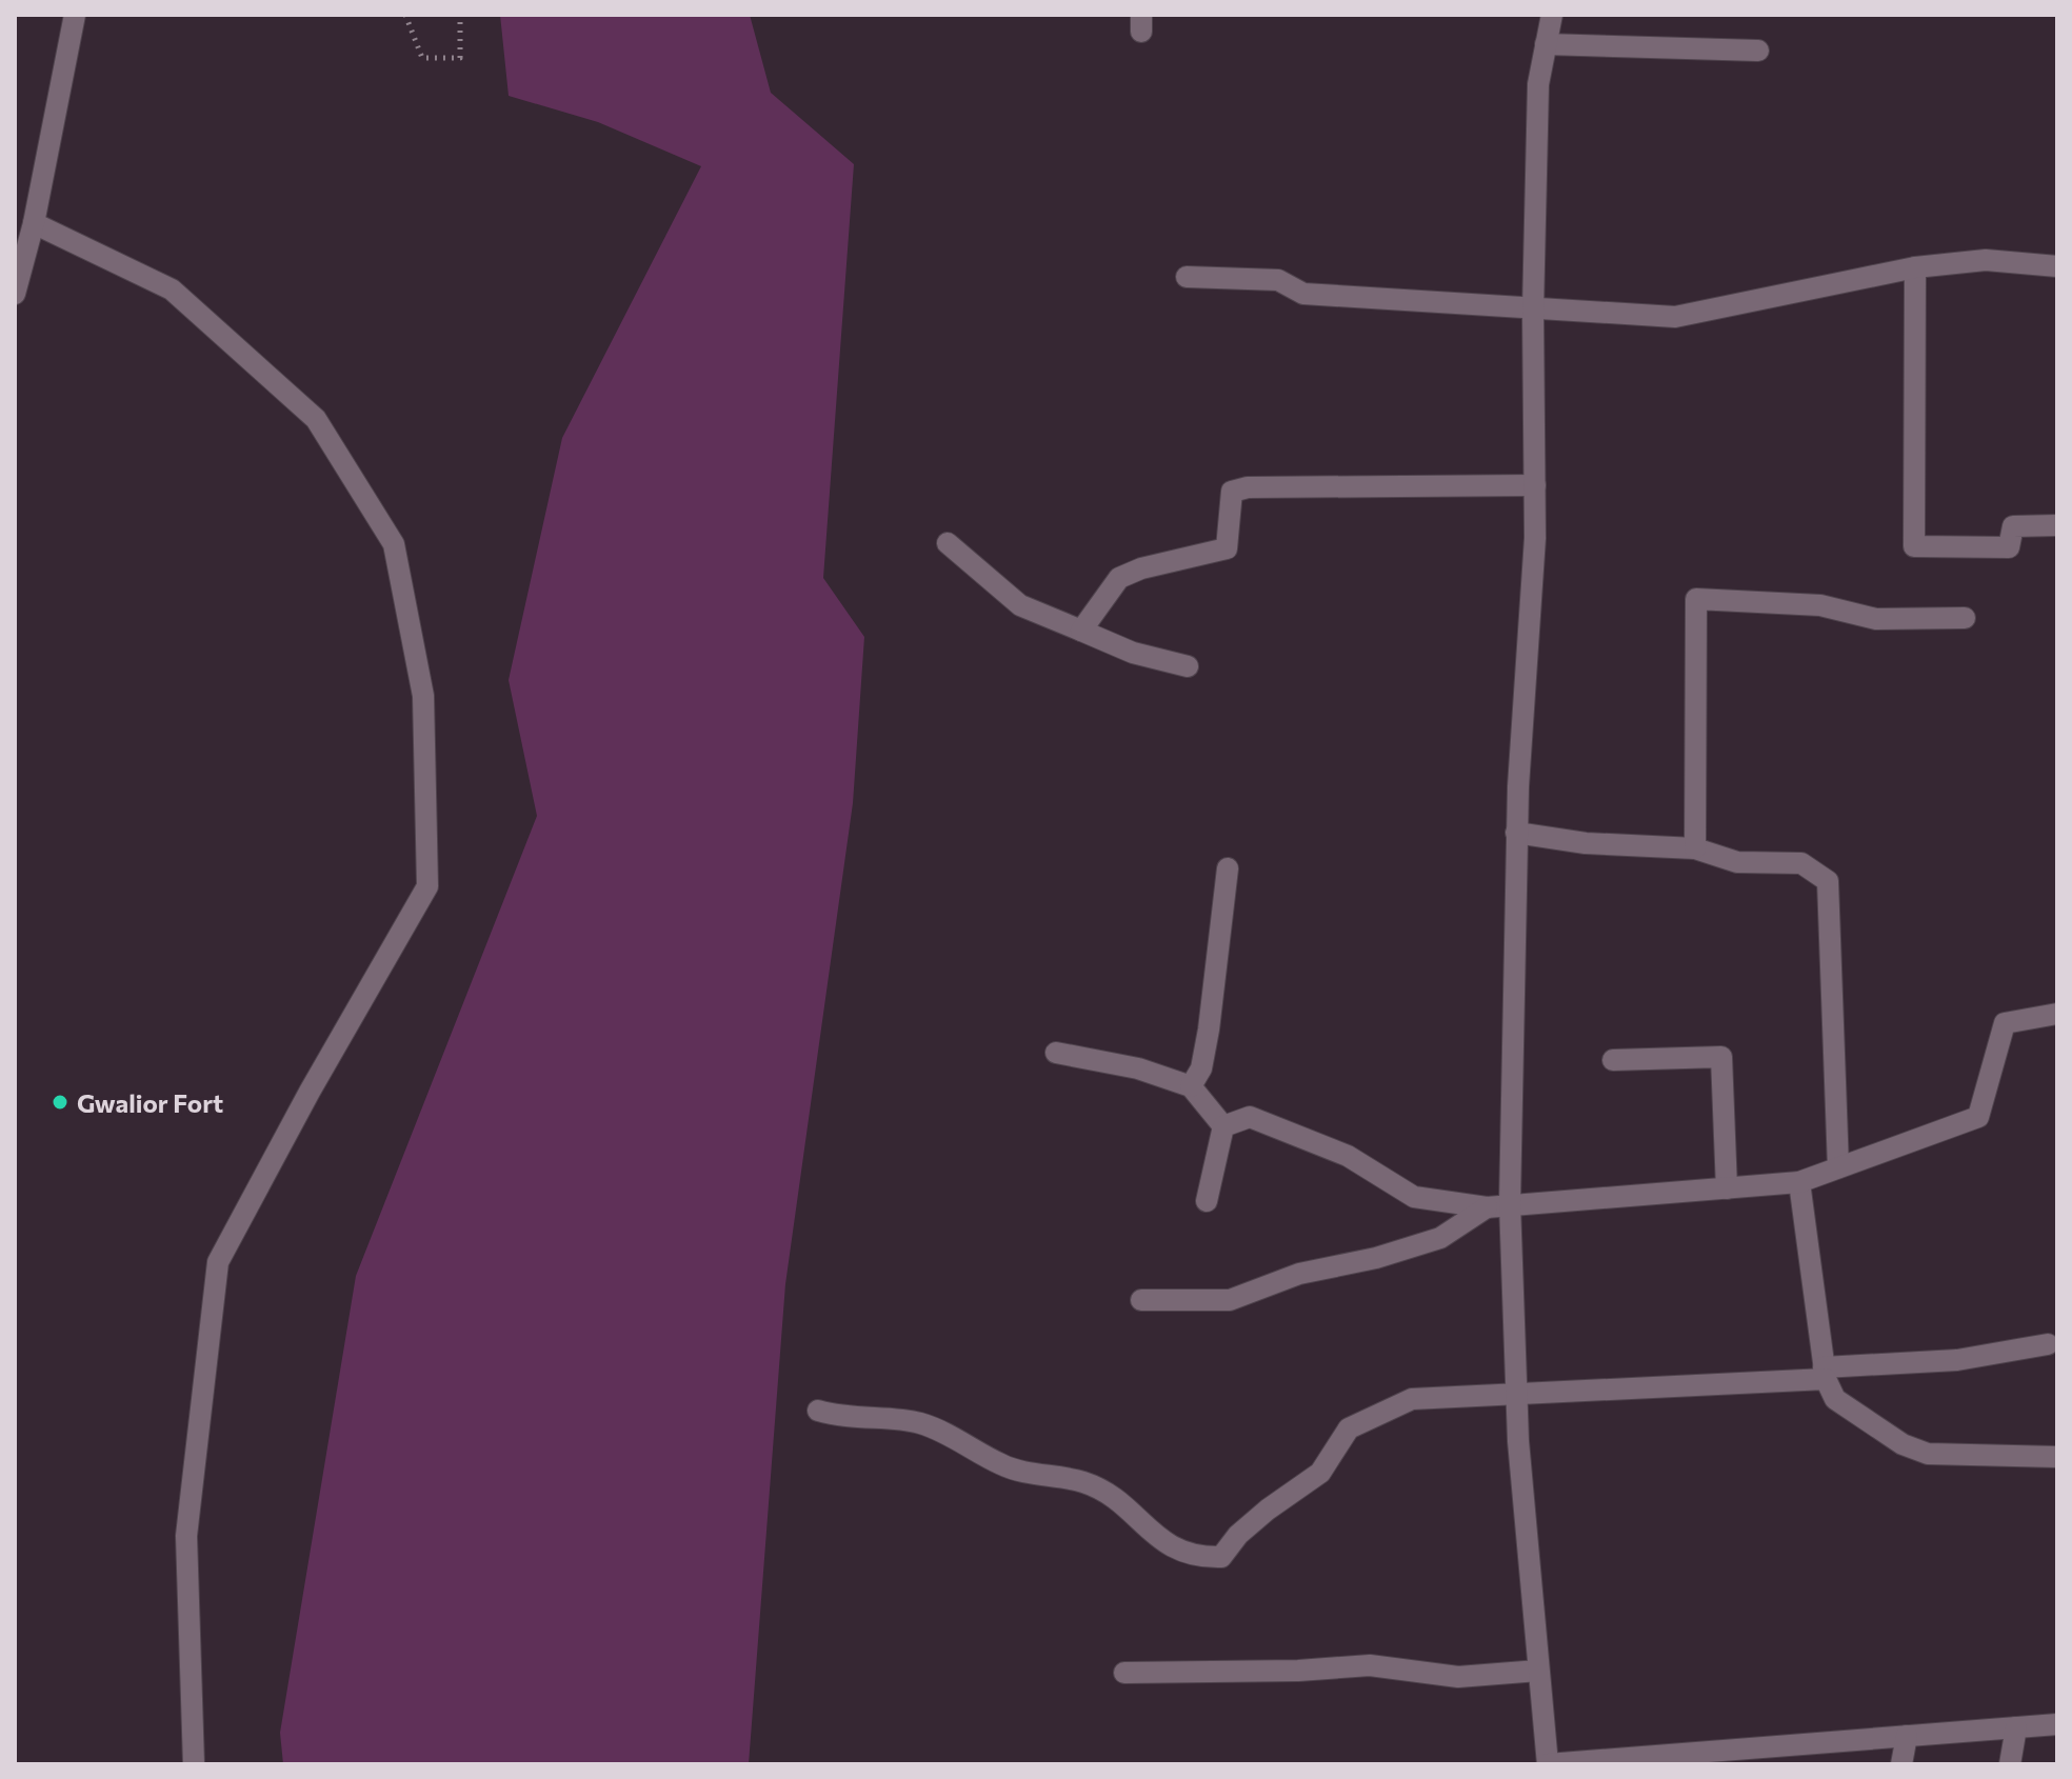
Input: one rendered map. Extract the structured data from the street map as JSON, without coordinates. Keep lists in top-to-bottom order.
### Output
{
  "places": ["Gwalior Fort"]
}
